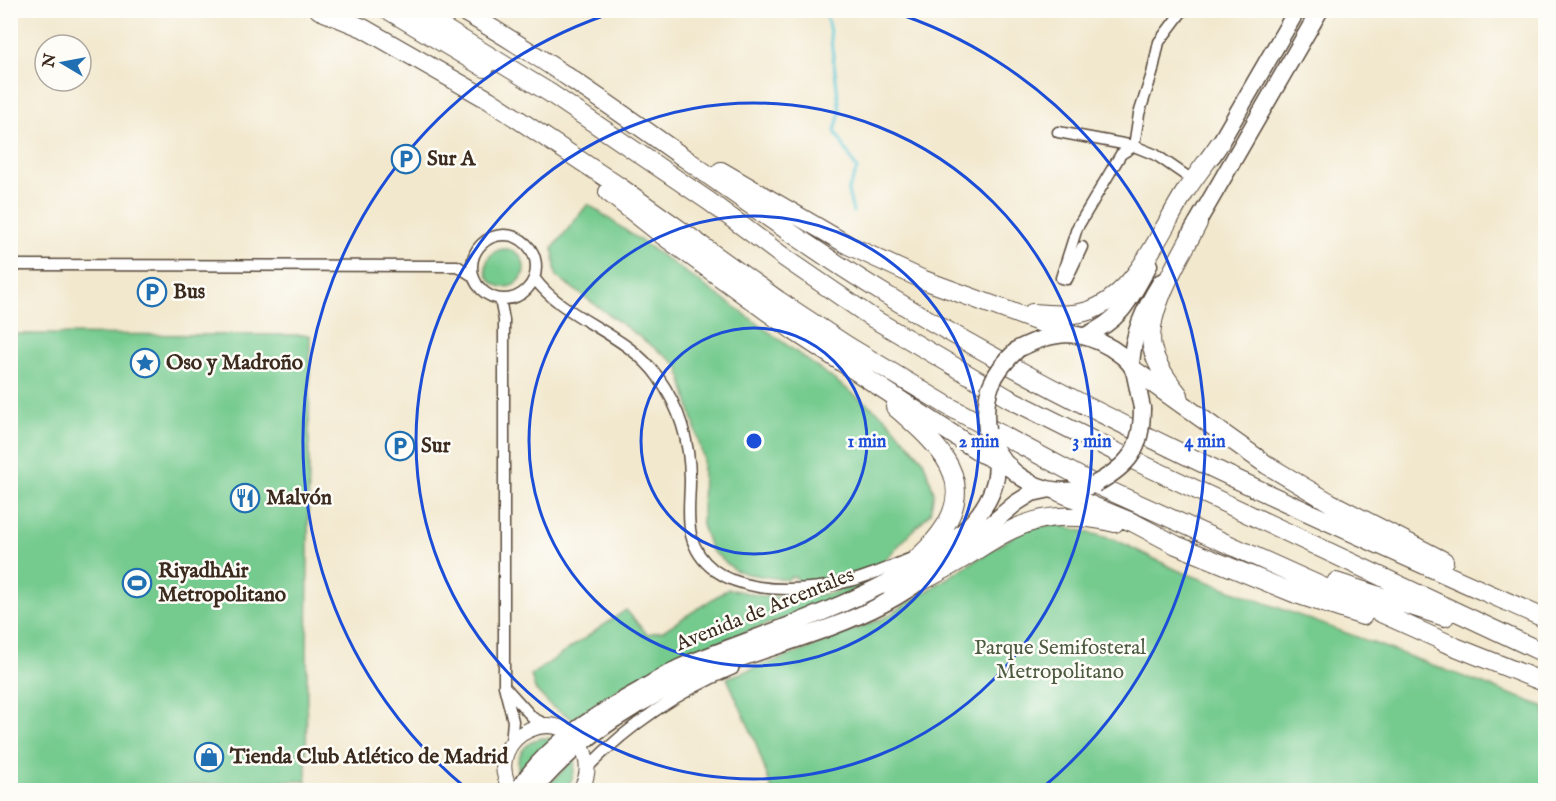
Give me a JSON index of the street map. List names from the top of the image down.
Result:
{
  "streets": {
    "main road": ["Avenida de Arcentales"]
  },
  "parks": ["Parque Semifosteral Metropolitano"],
  "places": {
    "parking": ["Sur A", "Bus", "Sur"],
    "place": ["Oso y Madroño"],
    "restaurant": ["Malvón"],
    "sports": ["RiyadhAir Metropolitano"],
    "shop": ["Tienda Club Atlético de Madrid"]
  },
  "north": "left",
  "rings": [
    "1 min",
    "2 min",
    "3 min",
    "4 min"
  ]
}
